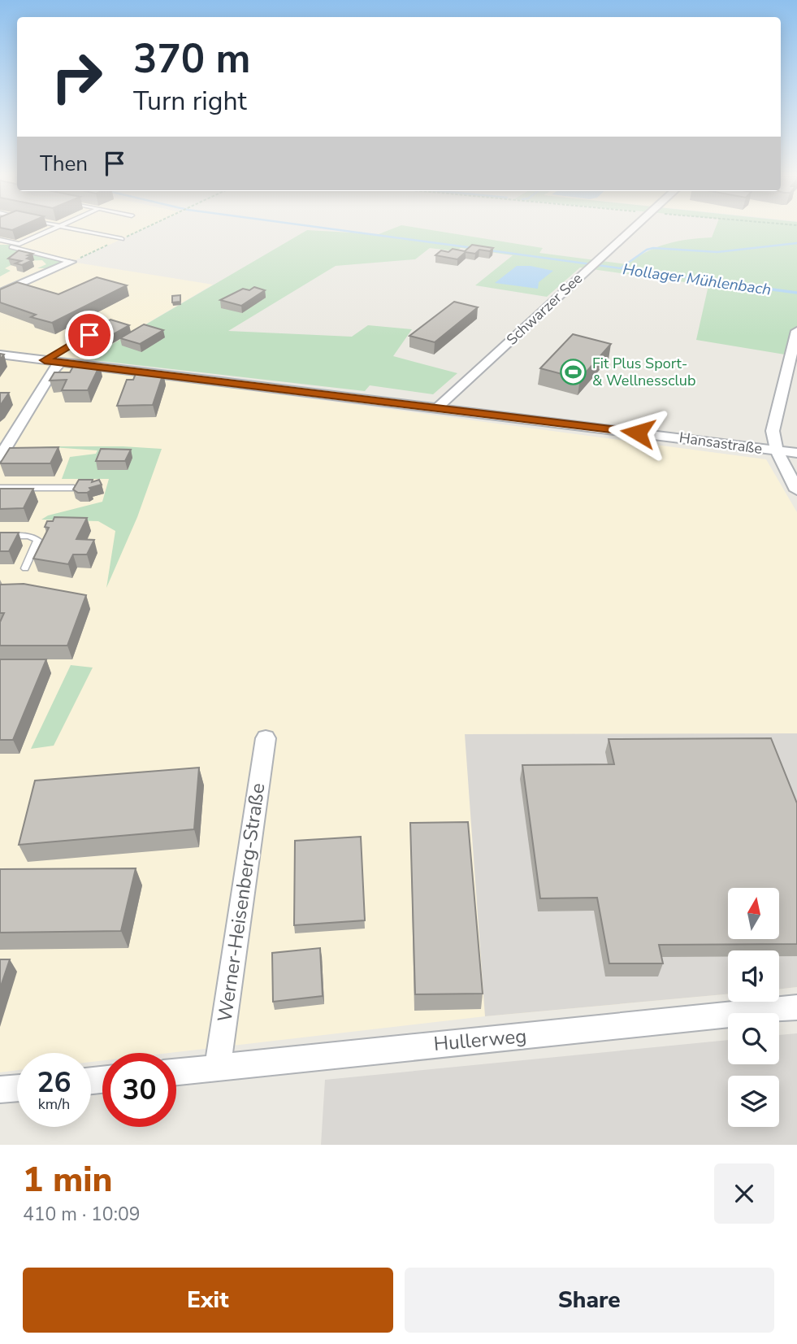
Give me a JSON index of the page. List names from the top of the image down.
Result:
{
  "streets": {
    "street": [
      "Schwarzer See",
      "Hansastraße",
      "Werner-Heisenberg-Straße",
      "Hullerweg"
    ]
  },
  "crossings": [
    ["Schwarzer See", "Hansastraße"],
    ["Werner-Heisenberg-Straße", "Hullerweg"]
  ],
  "water": ["Hollager Mühlenbach"],
  "places": {
    "sports": ["Fit Plus Sport- & Wellnessclub"]
  },
  "north": "top",
  "page": {
    "turn": ["370 m", "Turn right"],
    "then": "Then",
    "speed": "26 km/h",
    "limit": "30",
    "heading": ["1 min", "410 m · 10:09"],
    "buttons": ["Exit", "Share"]
  }
}
